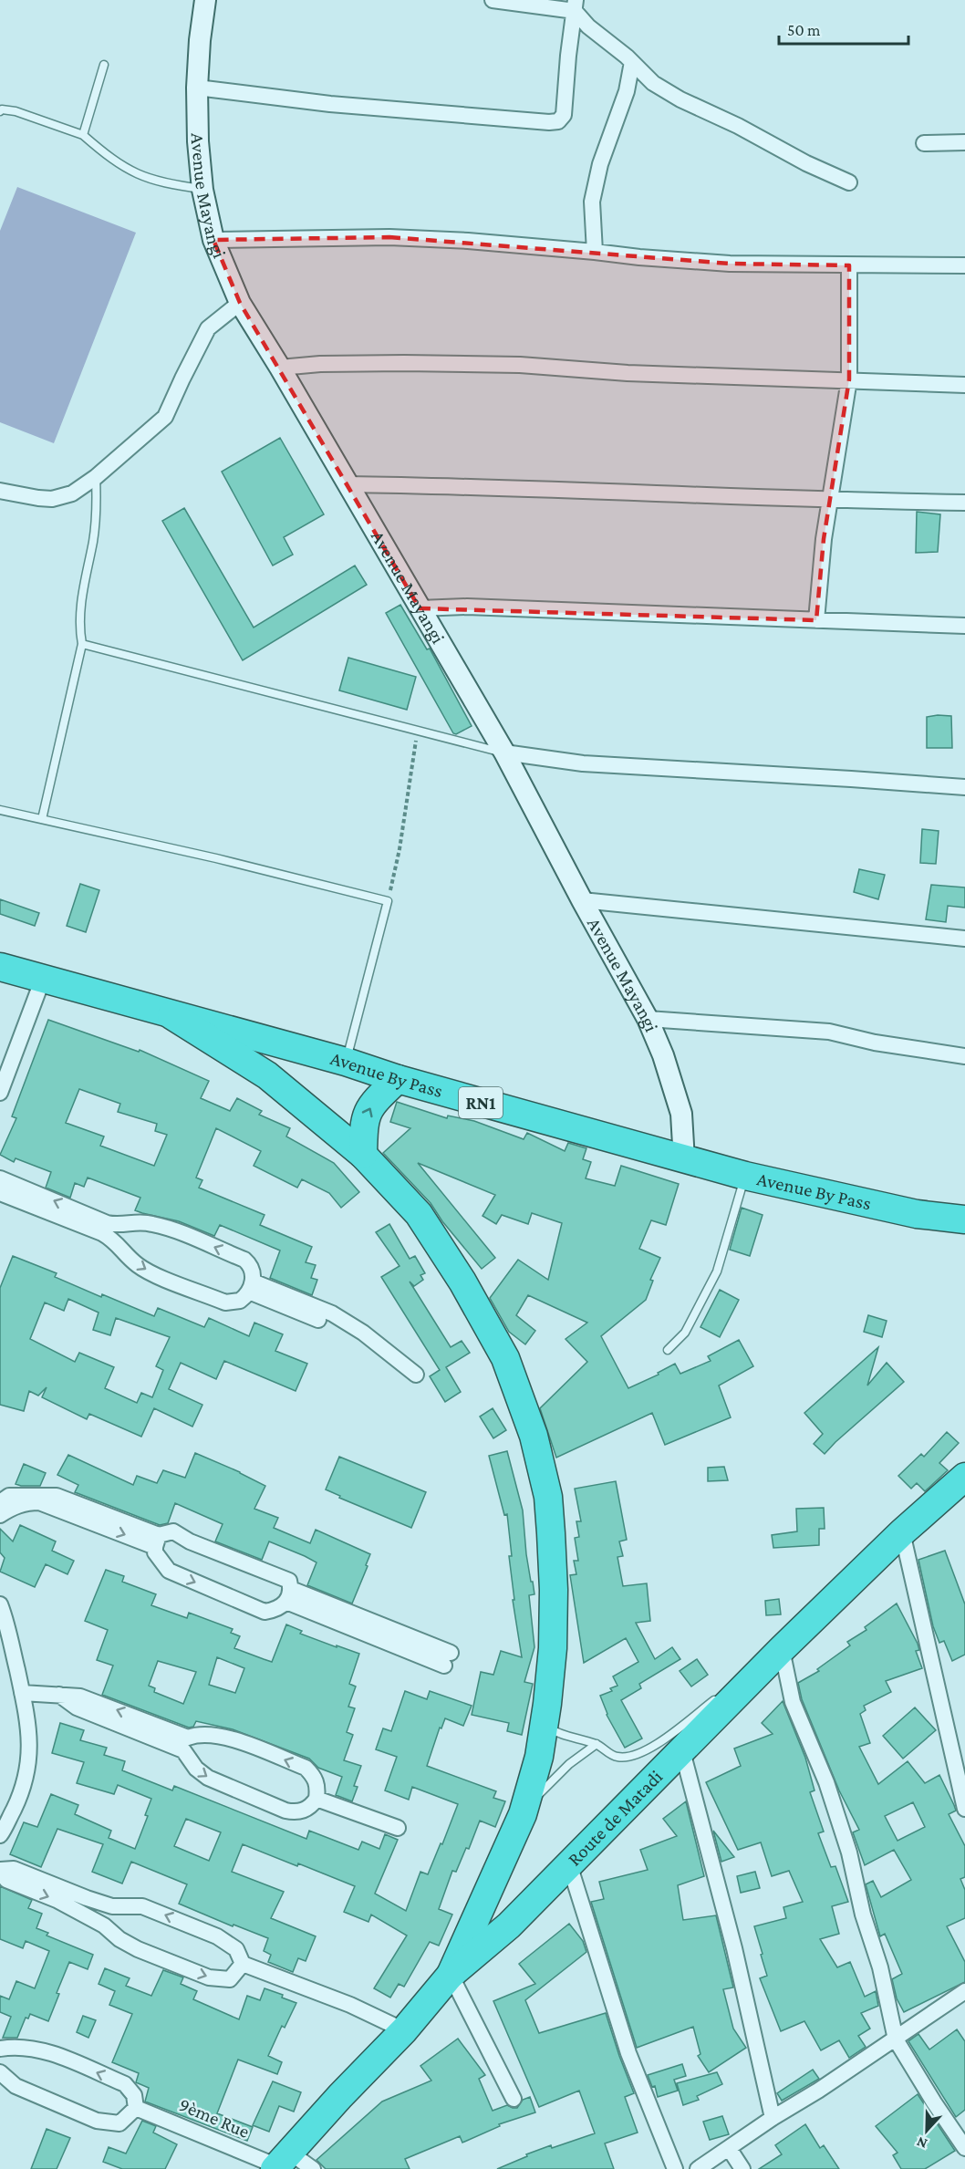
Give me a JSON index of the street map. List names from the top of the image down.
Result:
{
  "streets": {
    "highway": ["Avenue By Pass", "RN1", "Route de Matadi"],
    "street": ["Avenue Mayangi", "9ème Rue"]
  },
  "crossings": [
    ["Avenue Mayangi", "Avenue By Pass"],
    ["Route de Matadi", "9ème Rue"]
  ],
  "scale_bar": "50 m",
  "north": "bottom"
}
